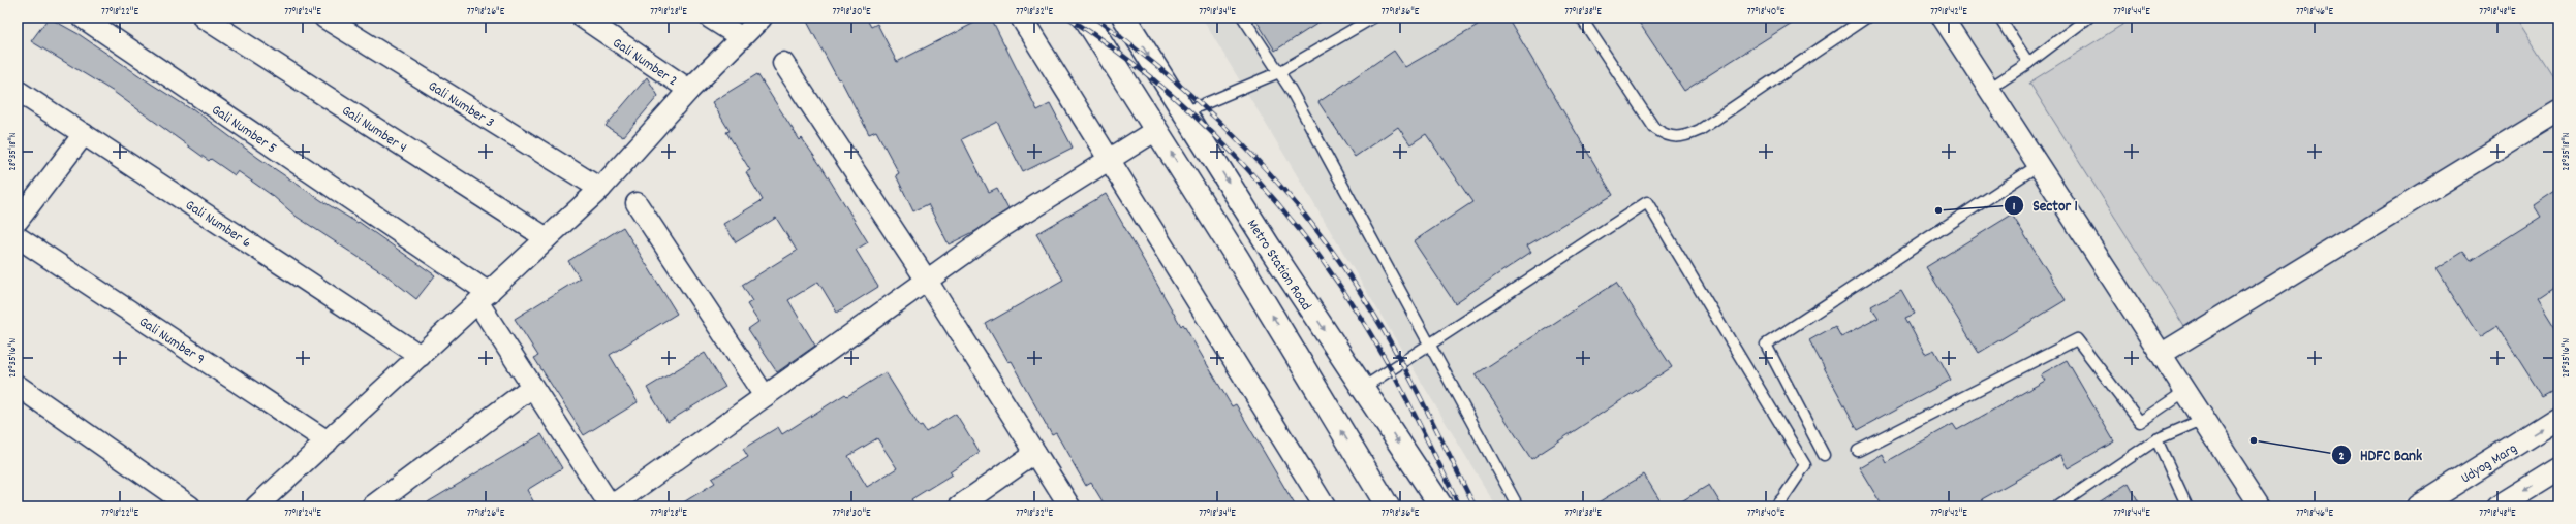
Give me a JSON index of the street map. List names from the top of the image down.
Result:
{
  "streets": {
    "street": [
      "Gali Number 2",
      "Gali Number 3",
      "Gali Number 5",
      "Gali Number 4",
      "Gali Number 6",
      "Metro Station Road",
      "Gali Number 9",
      "Udyog Marg"
    ]
  },
  "places": ["Sector 1", "HDFC Bank"],
  "coordinates": [
    "77°18'22\"E",
    "77°18'24\"E",
    "77°18'26\"E",
    "77°18'28\"E",
    "77°18'30\"E",
    "77°18'32\"E",
    "77°18'34\"E",
    "77°18'36\"E",
    "77°18'38\"E",
    "77°18'40\"E",
    "77°18'42\"E",
    "77°18'44\"E",
    "77°18'46\"E",
    "77°18'48\"E",
    "28°35'18\"N",
    "28°35'16\"N"
  ]
}
